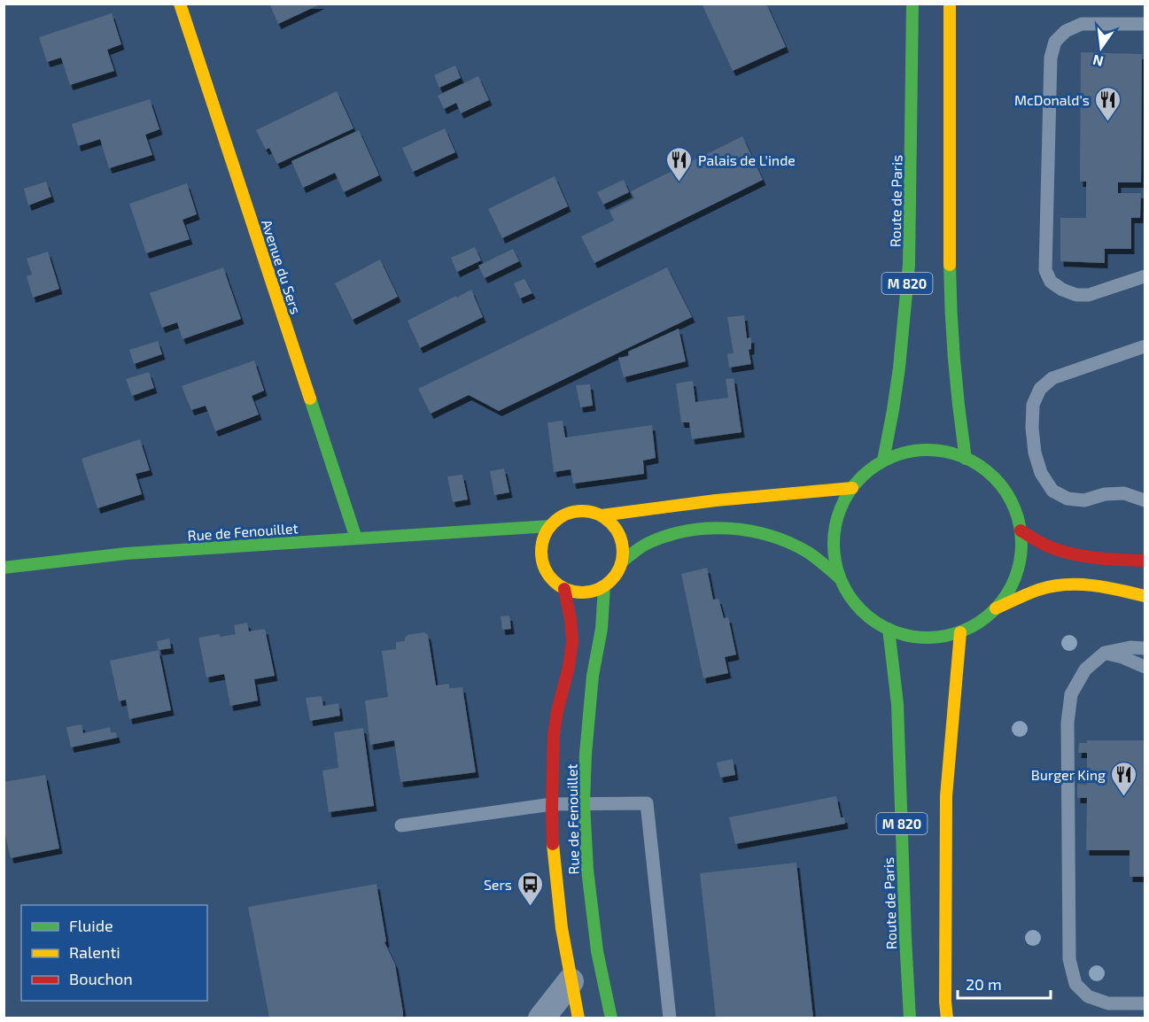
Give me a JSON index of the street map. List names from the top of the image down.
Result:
{
  "streets": {
    "main road": [
      "Route de Paris",
      "Avenue du Sers",
      "M 820",
      "Rue de Fenouillet"
    ]
  },
  "crossings": [
    ["Route de Paris", "M 820"],
    ["Avenue du Sers", "Rue de Fenouillet"]
  ],
  "places": {
    "restaurant": ["McDonald's", "Palais de L'inde", "Burger King"],
    "bus stop": ["Sers"]
  },
  "legend": ["Fluide", "Ralenti", "Bouchon"],
  "scale_bar": "20 m",
  "north": "bottom"
}
